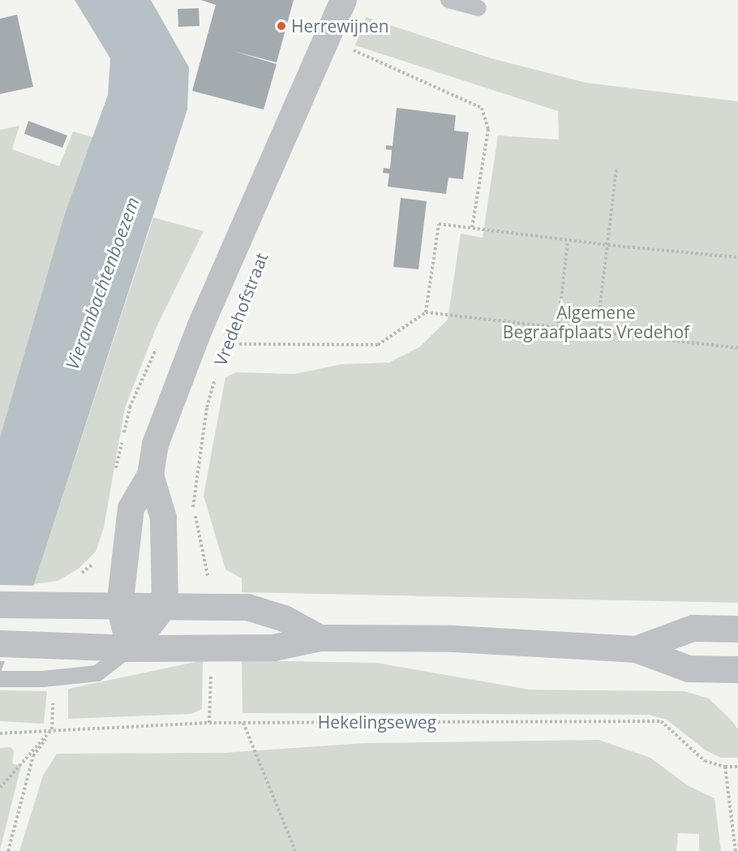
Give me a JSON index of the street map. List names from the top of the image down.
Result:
{
  "streets": {
    "street": ["Vredehofstraat"],
    "path": ["Hekelingseweg"]
  },
  "water": ["Vierambachtenboezem"],
  "parks": ["Algemene Begraafplaats Vredehof"],
  "places": ["Herrewijnen"]
}
